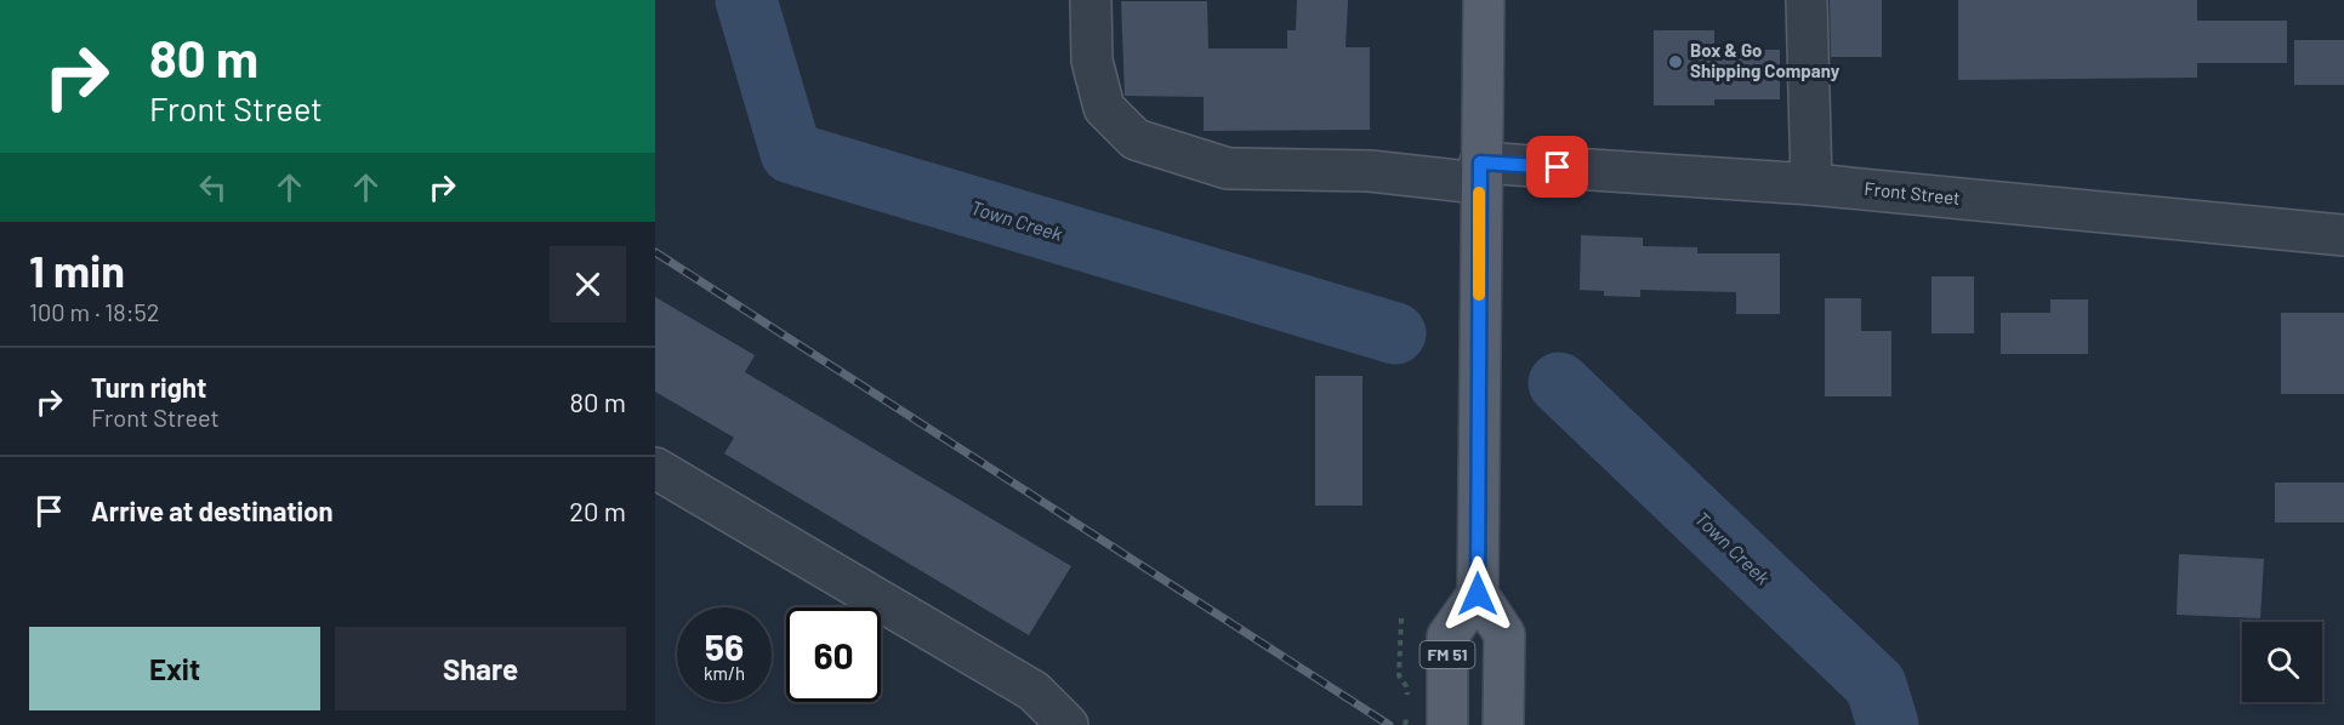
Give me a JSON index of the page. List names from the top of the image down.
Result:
{
  "streets": {
    "main road": ["FM 51"],
    "street": ["Front Street"]
  },
  "water": ["Town Creek"],
  "places": ["Box & Go Shipping Company"],
  "page": {
    "turn": ["80 m", "Front Street"],
    "heading": ["1 min", "100 m · 18:52"],
    "list": [
      {
        "name": "Turn right",
        "note": "Front Street",
        "value": "80 m"
      },
      {
        "name": "Arrive at destination",
        "value": "20 m"
      }
    ],
    "speed": "56 km/h",
    "limit": "60",
    "buttons": ["Exit", "Share"]
  }
}
